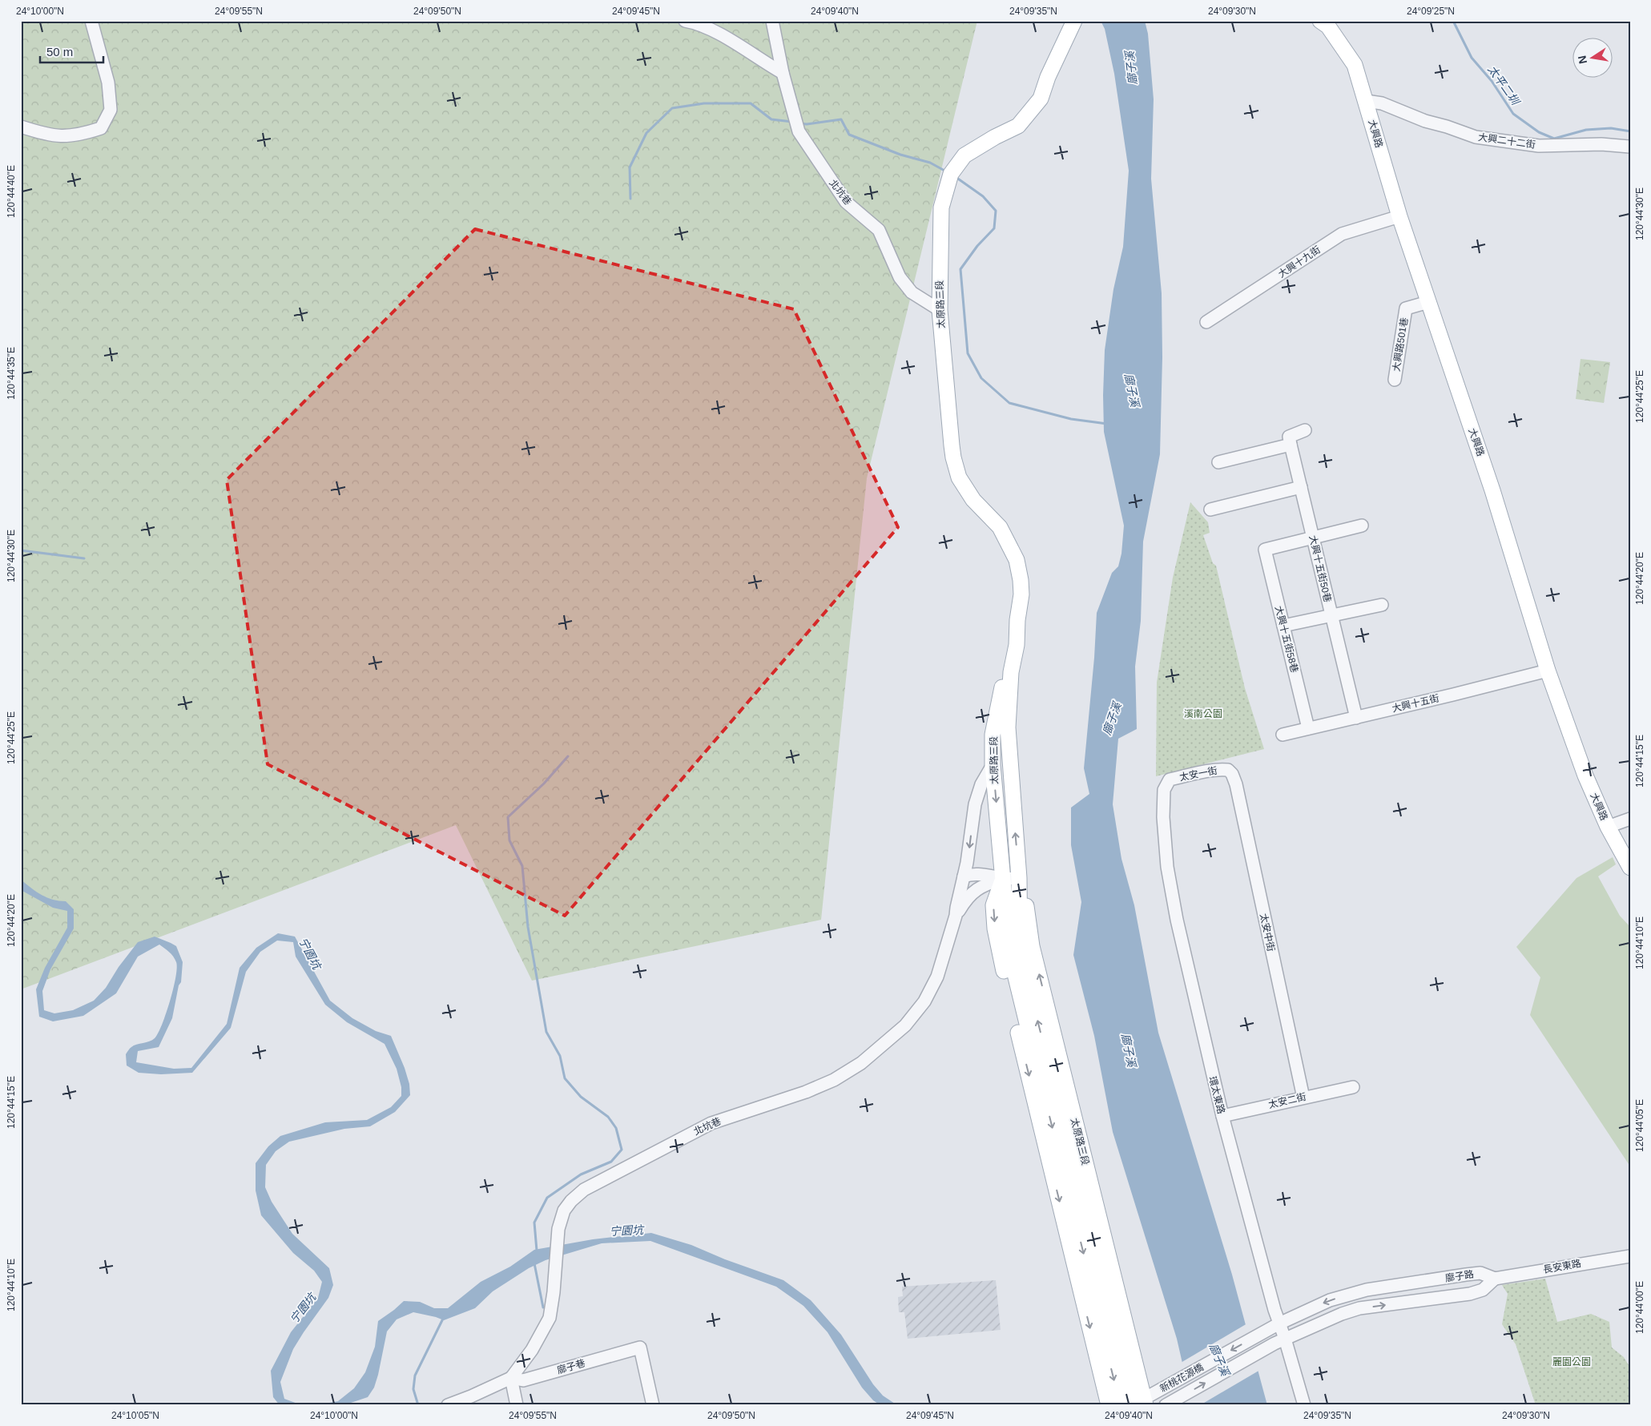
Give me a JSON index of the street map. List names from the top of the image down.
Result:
{
  "streets": {
    "main road": ["大興路", "太原路三段"],
    "street": [
      "大興二十二街",
      "北坑巷",
      "大興十九街",
      "大興路501巷",
      "大興十五街50巷",
      "大興十五街58巷",
      "大興十五街",
      "太安一街",
      "太安中街",
      "環太東路",
      "太安二街",
      "長安東路",
      "廍子路",
      "廍子巷",
      "新桃花源橋"
    ]
  },
  "crossings": [
    ["大興路", "大興二十二街"],
    ["大興路", "大興十九街"],
    ["大興路", "大興路501巷"],
    ["大興路", "大興十五街"],
    ["北坑巷", "太原路三段"],
    ["北坑巷", "廍子巷"],
    ["太原路三段", "新桃花源橋"],
    ["大興十五街50巷", "大興十五街58巷"],
    ["大興十五街50巷", "大興十五街"],
    ["大興十五街58巷", "大興十五街"],
    ["太安一街", "太安中街"],
    ["太安一街", "環太東路"],
    ["太安中街", "太安二街"],
    ["環太東路", "太安二街"],
    ["環太東路", "廍子路"],
    ["環太東路", "新桃花源橋"],
    ["長安東路", "廍子路"],
    ["廍子路", "新桃花源橋"]
  ],
  "water": ["廍子溪", "太平二圳", "宁園坑"],
  "parks": ["溪南公園", "麗園公園"],
  "scale_bar": "50 m",
  "north": "left",
  "coordinates": [
    "24°10'00\"N",
    "24°09'55\"N",
    "24°09'50\"N",
    "24°09'45\"N",
    "24°09'40\"N",
    "24°09'35\"N",
    "24°09'30\"N",
    "24°09'25\"N",
    "120°44'40\"E",
    "120°44'30\"E",
    "120°44'35\"E",
    "120°44'25\"E",
    "120°44'20\"E",
    "120°44'15\"E",
    "120°44'10\"E",
    "120°44'05\"E",
    "120°44'00\"E",
    "24°10'05\"N"
  ]
}
